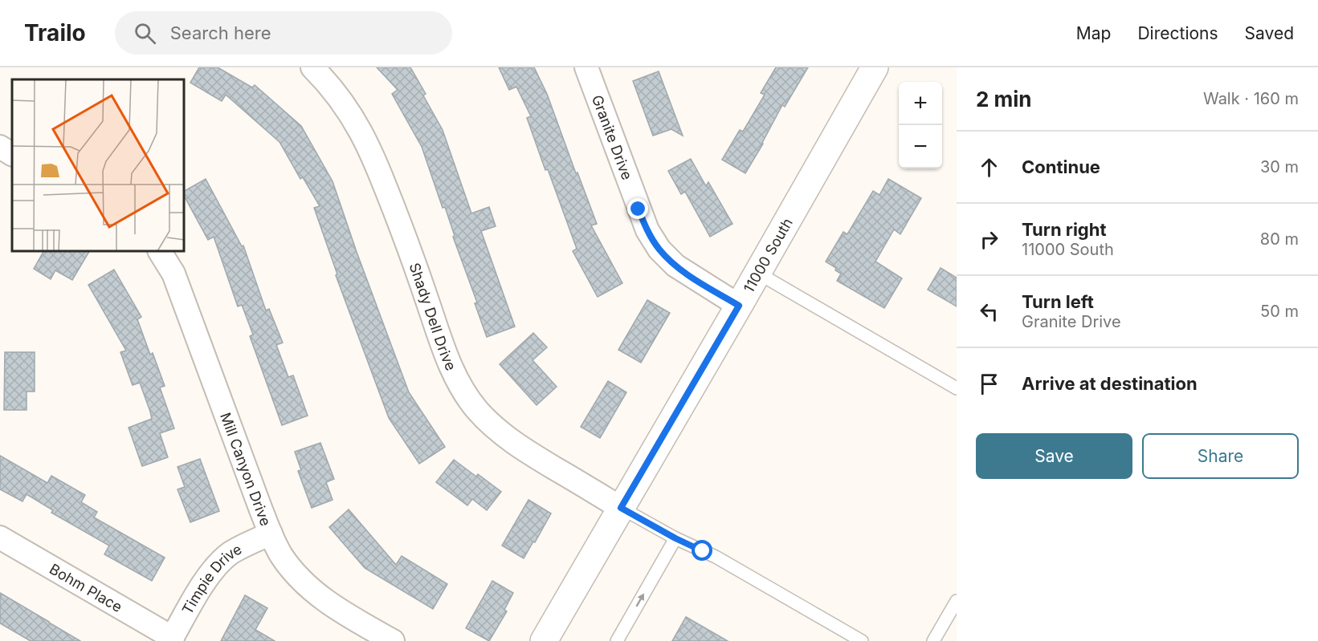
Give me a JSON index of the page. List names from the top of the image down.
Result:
{
  "streets": {
    "street": [
      "Granite Drive",
      "11000 South",
      "Shady Dell Drive",
      "Mill Canyon Drive",
      "Timpie Drive",
      "Bohm Place"
    ]
  },
  "crossings": [
    ["Granite Drive", "11000 South"],
    ["11000 South", "Shady Dell Drive"],
    ["Mill Canyon Drive", "Timpie Drive"],
    ["Timpie Drive", "Bohm Place"]
  ],
  "page": {
    "header": "Trailo",
    "search": "Search here",
    "nav": ["Map", "Directions", "Saved"],
    "heading": ["2 min", "Walk · 160 m"],
    "map_buttons": ["+", "−"],
    "list": [
      ["Continue", "30 m"],
      ["Turn right", "11000 South", "80 m"],
      ["Turn left", "Granite Drive", "50 m"],
      "Arrive at destination"
    ],
    "buttons": ["Save", "Share"]
  }
}
